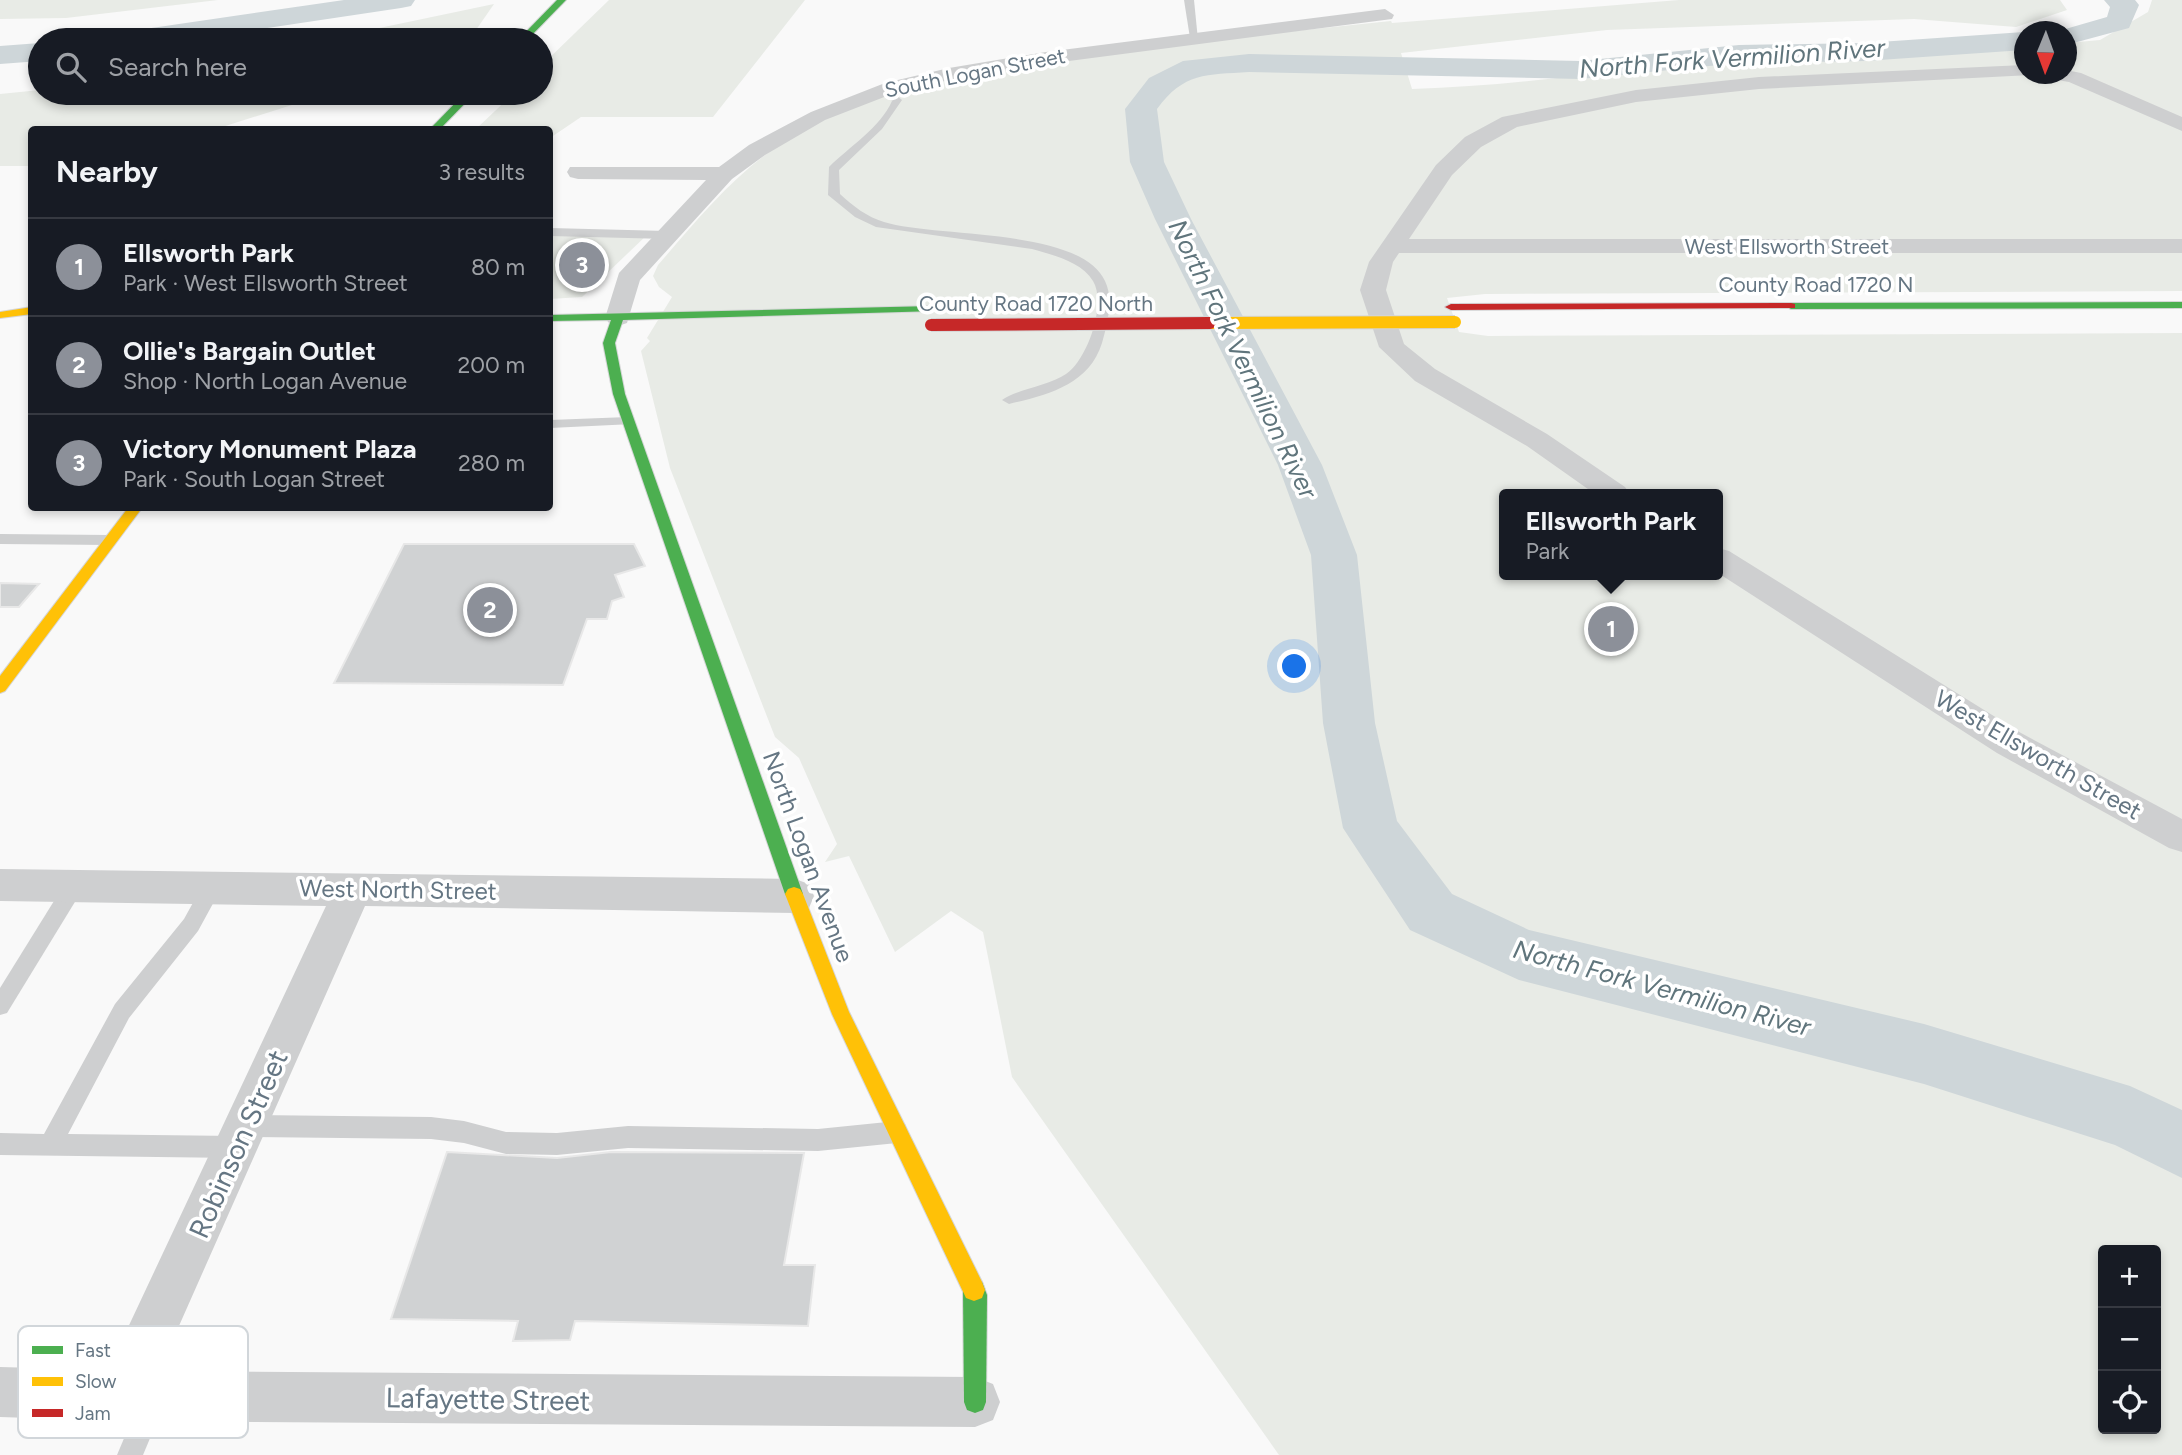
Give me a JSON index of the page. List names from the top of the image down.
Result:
{
  "streets": {
    "main road": ["County Road 1720 N", "County Road 1720 North", "North Logan Avenue"],
    "street": [
      "South Logan Street",
      "West Ellsworth Street",
      "West North Street",
      "Robinson Street",
      "Lafayette Street"
    ]
  },
  "crossings": [
    ["South Logan Street", "County Road 1720 North"],
    ["South Logan Street", "North Logan Avenue"],
    ["County Road 1720 N", "County Road 1720 North"],
    ["County Road 1720 North", "North Logan Avenue"],
    ["North Logan Avenue", "West North Street"],
    ["North Logan Avenue", "Lafayette Street"],
    ["West North Street", "Robinson Street"]
  ],
  "water": ["North Fork Vermilion River"],
  "legend": ["Fast", "Slow", "Jam"],
  "north": "bottom",
  "page": {
    "search": "Search here",
    "heading": ["Nearby", "3 results"],
    "list": [
      {
        "mark": "1",
        "name": "Ellsworth Park",
        "note": "Park · West Ellsworth Street",
        "value": "80 m"
      },
      {
        "mark": "2",
        "name": "Ollie's Bargain Outlet",
        "note": "Shop · North Logan Avenue",
        "value": "200 m"
      },
      {
        "mark": "3",
        "name": "Victory Monument Plaza",
        "note": "Park · South Logan Street",
        "value": "280 m"
      }
    ],
    "pins": ["3", "2", "1"],
    "popup": ["Ellsworth Park", "Park"],
    "map_buttons": ["+", "−"]
  }
}
